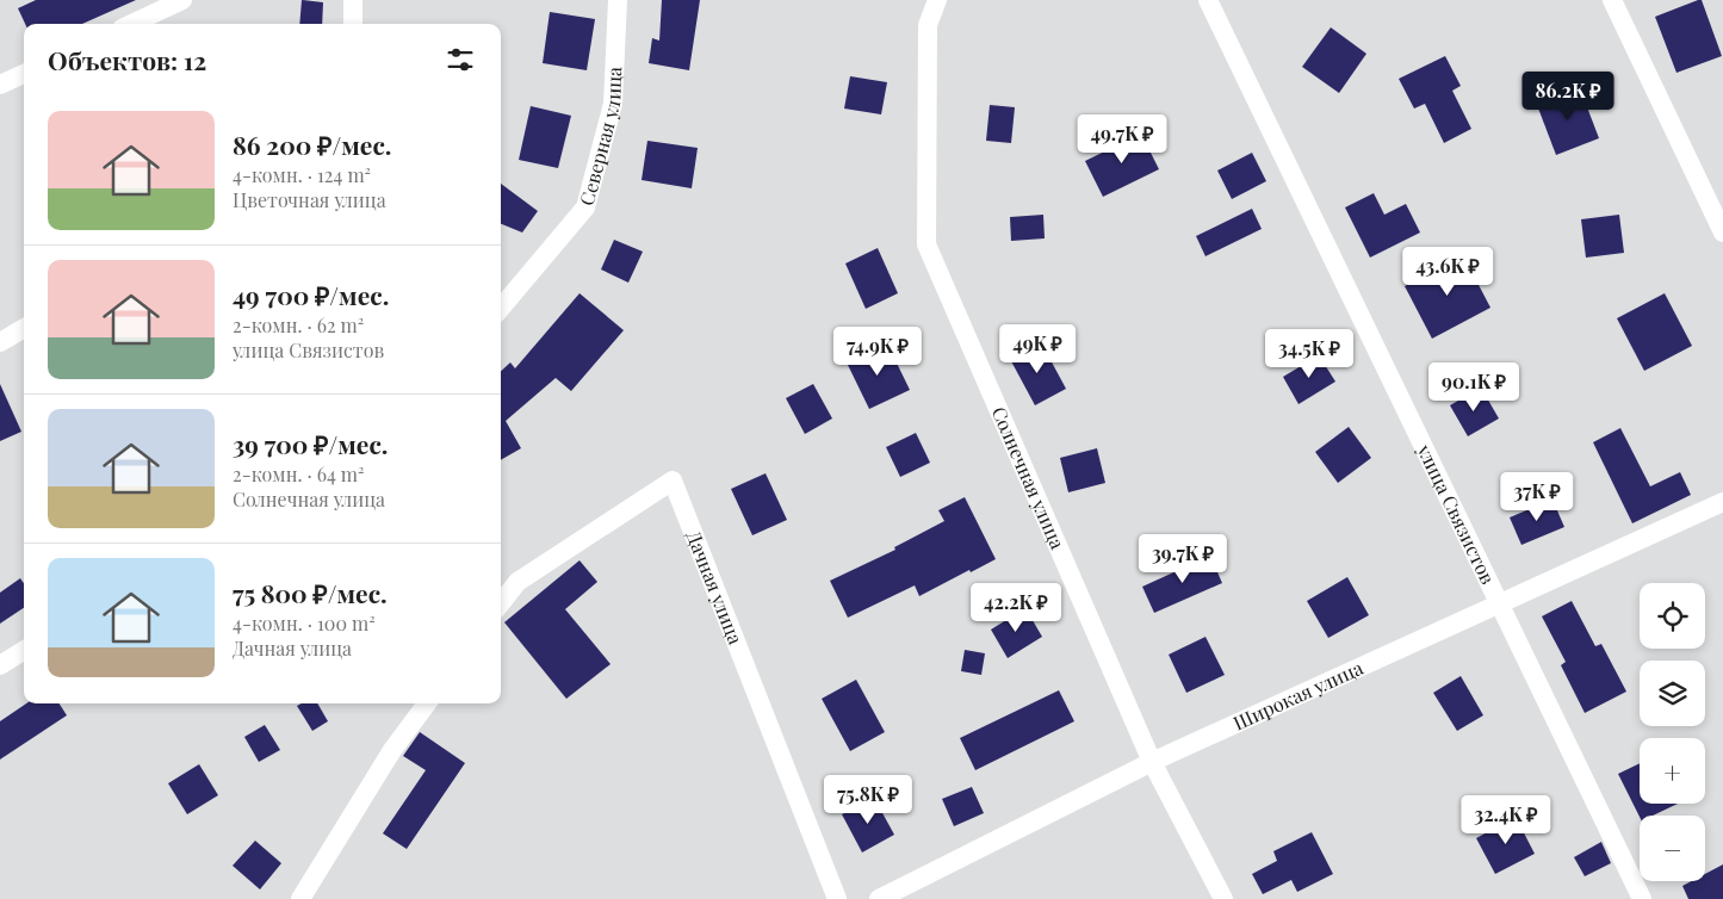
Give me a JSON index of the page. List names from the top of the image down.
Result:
{
  "streets": {
    "street": [
      "Северная улица",
      "Солнечная улица",
      "улица Связистов",
      "Дачная улица",
      "Широкая улица"
    ]
  },
  "crossings": [
    ["Солнечная улица", "Широкая улица"],
    ["улица Связистов", "Широкая улица"]
  ],
  "page": {
    "heading": "Объектов: 12",
    "price": [
      "86.2K ₽",
      "49.7K ₽",
      "43.6K ₽",
      "49K ₽",
      "74.9K ₽",
      "34.5K ₽",
      "90.1K ₽",
      "37K ₽",
      "39.7K ₽",
      "42.2K ₽",
      "75.8K ₽",
      "32.4K ₽"
    ],
    "list": [
      {
        "name": "86 200 ₽/мес.",
        "note": "4-комн. · 124 m² · Цветочная улица"
      },
      {
        "name": "49 700 ₽/мес.",
        "note": "2-комн. · 62 m² · улица Связистов"
      },
      {
        "name": "39 700 ₽/мес.",
        "note": "2-комн. · 64 m² · Солнечная улица"
      },
      {
        "name": "75 800 ₽/мес.",
        "note": "4-комн. · 100 m² · Дачная улица"
      }
    ],
    "map_buttons": ["+", "−"]
  }
}
